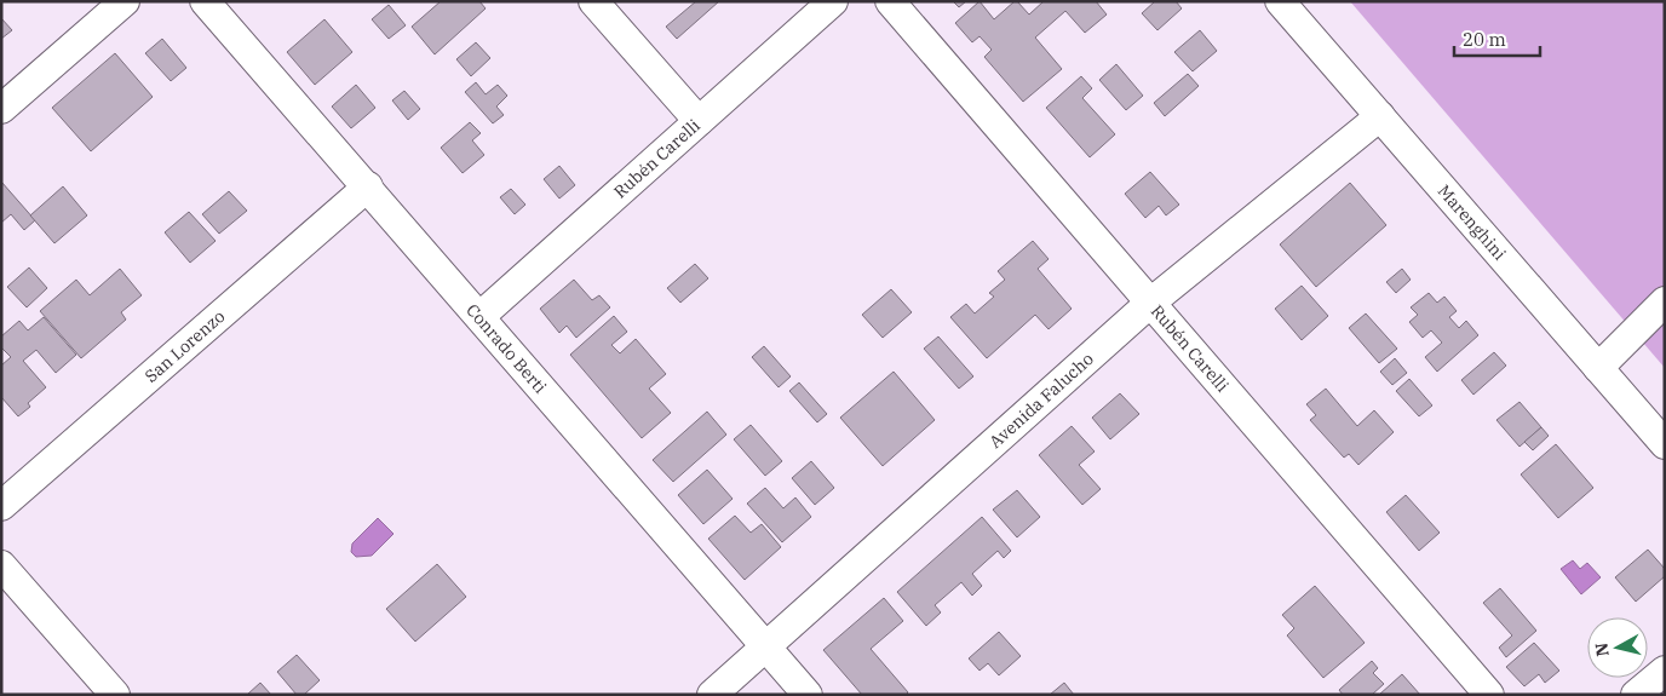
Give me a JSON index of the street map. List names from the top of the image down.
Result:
{
  "streets": {
    "street": [
      "Rubén Carelli",
      "Marenghini",
      "San Lorenzo",
      "Conrado Berti",
      "Avenida Falucho"
    ]
  },
  "crossings": [
    ["Rubén Carelli", "Conrado Berti"],
    ["Rubén Carelli", "Avenida Falucho"],
    ["Marenghini", "Avenida Falucho"],
    ["San Lorenzo", "Conrado Berti"],
    ["Conrado Berti", "Avenida Falucho"]
  ],
  "scale_bar": "20 m",
  "north": "left"
}
